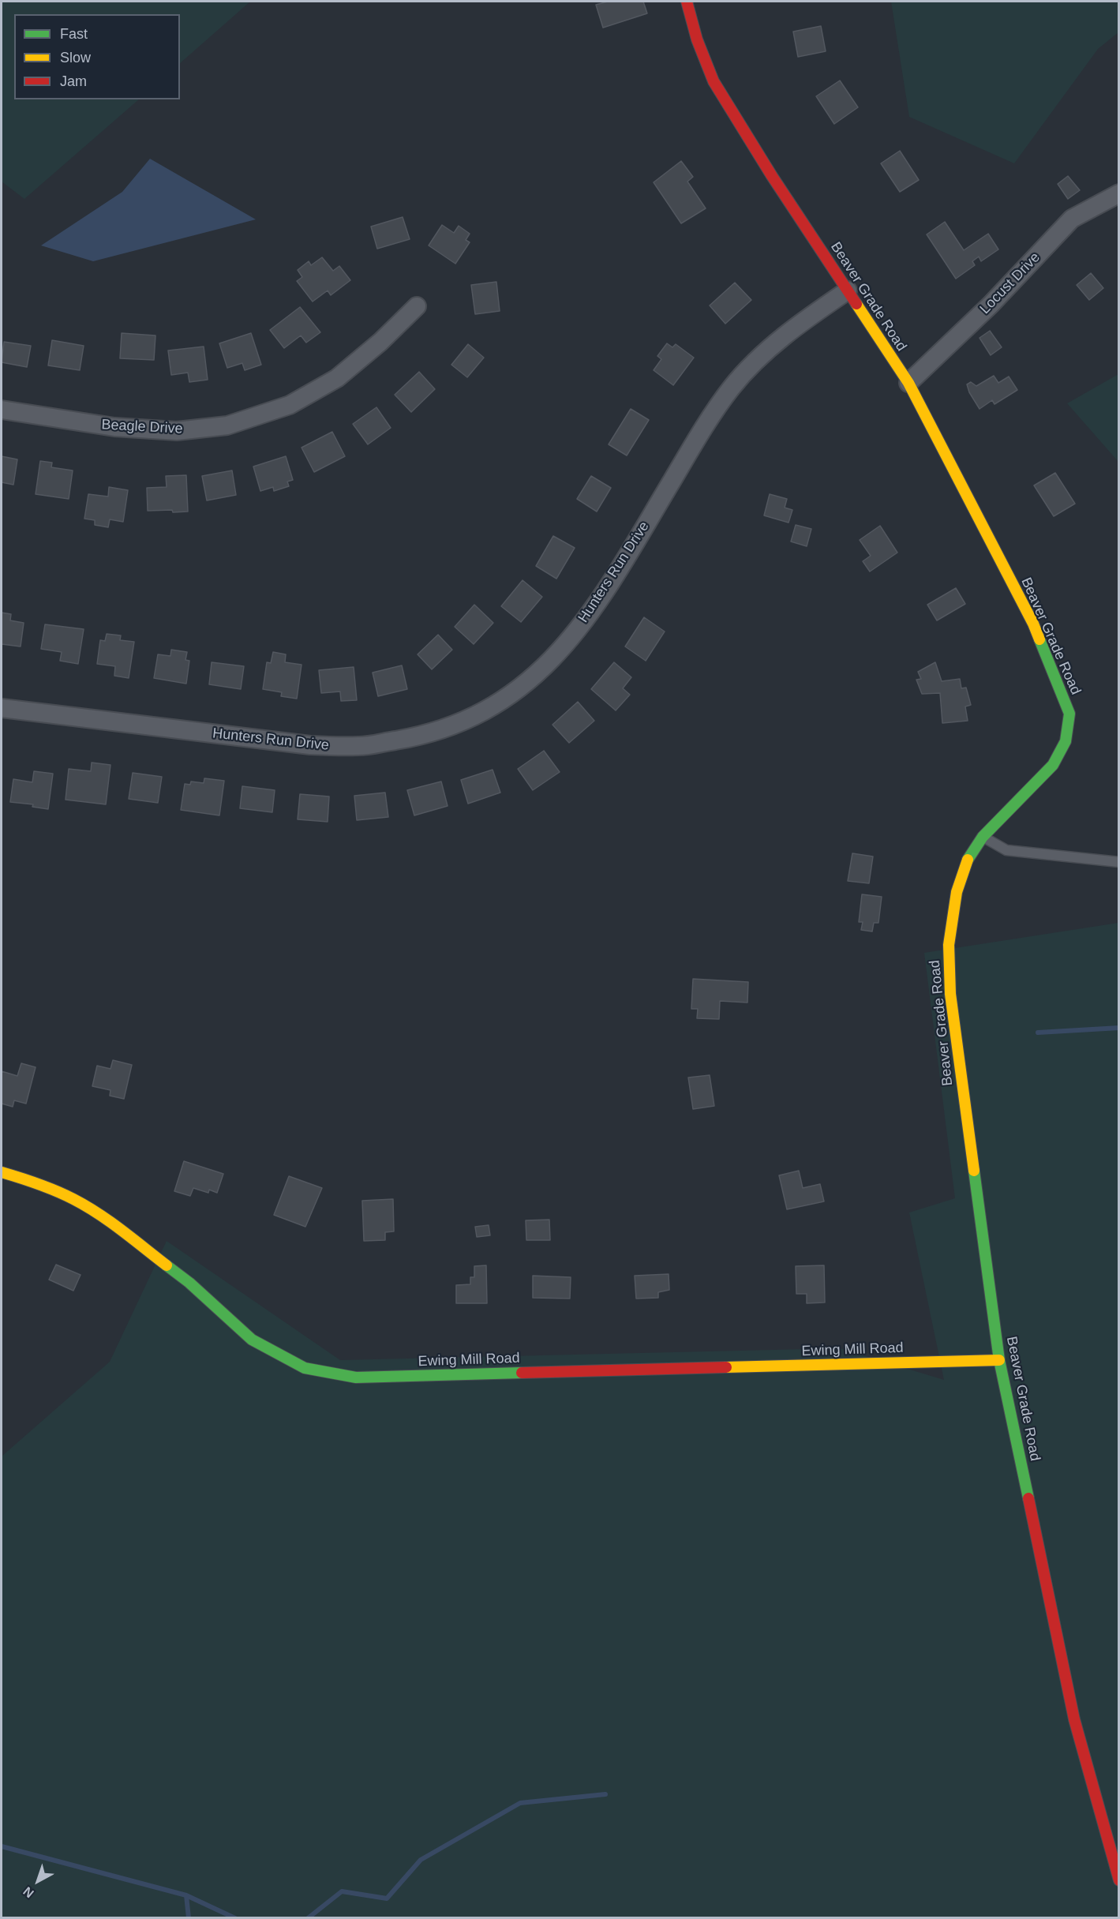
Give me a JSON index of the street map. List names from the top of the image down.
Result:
{
  "streets": {
    "main road": ["Beaver Grade Road", "Ewing Mill Road"],
    "street": ["Locust Drive", "Beagle Drive", "Hunters Run Drive"]
  },
  "crossings": [
    ["Locust Drive", "Beaver Grade Road"],
    ["Beaver Grade Road", "Hunters Run Drive"],
    ["Beaver Grade Road", "Ewing Mill Road"]
  ],
  "legend": ["Fast", "Slow", "Jam"],
  "north": "bottom left"
}
